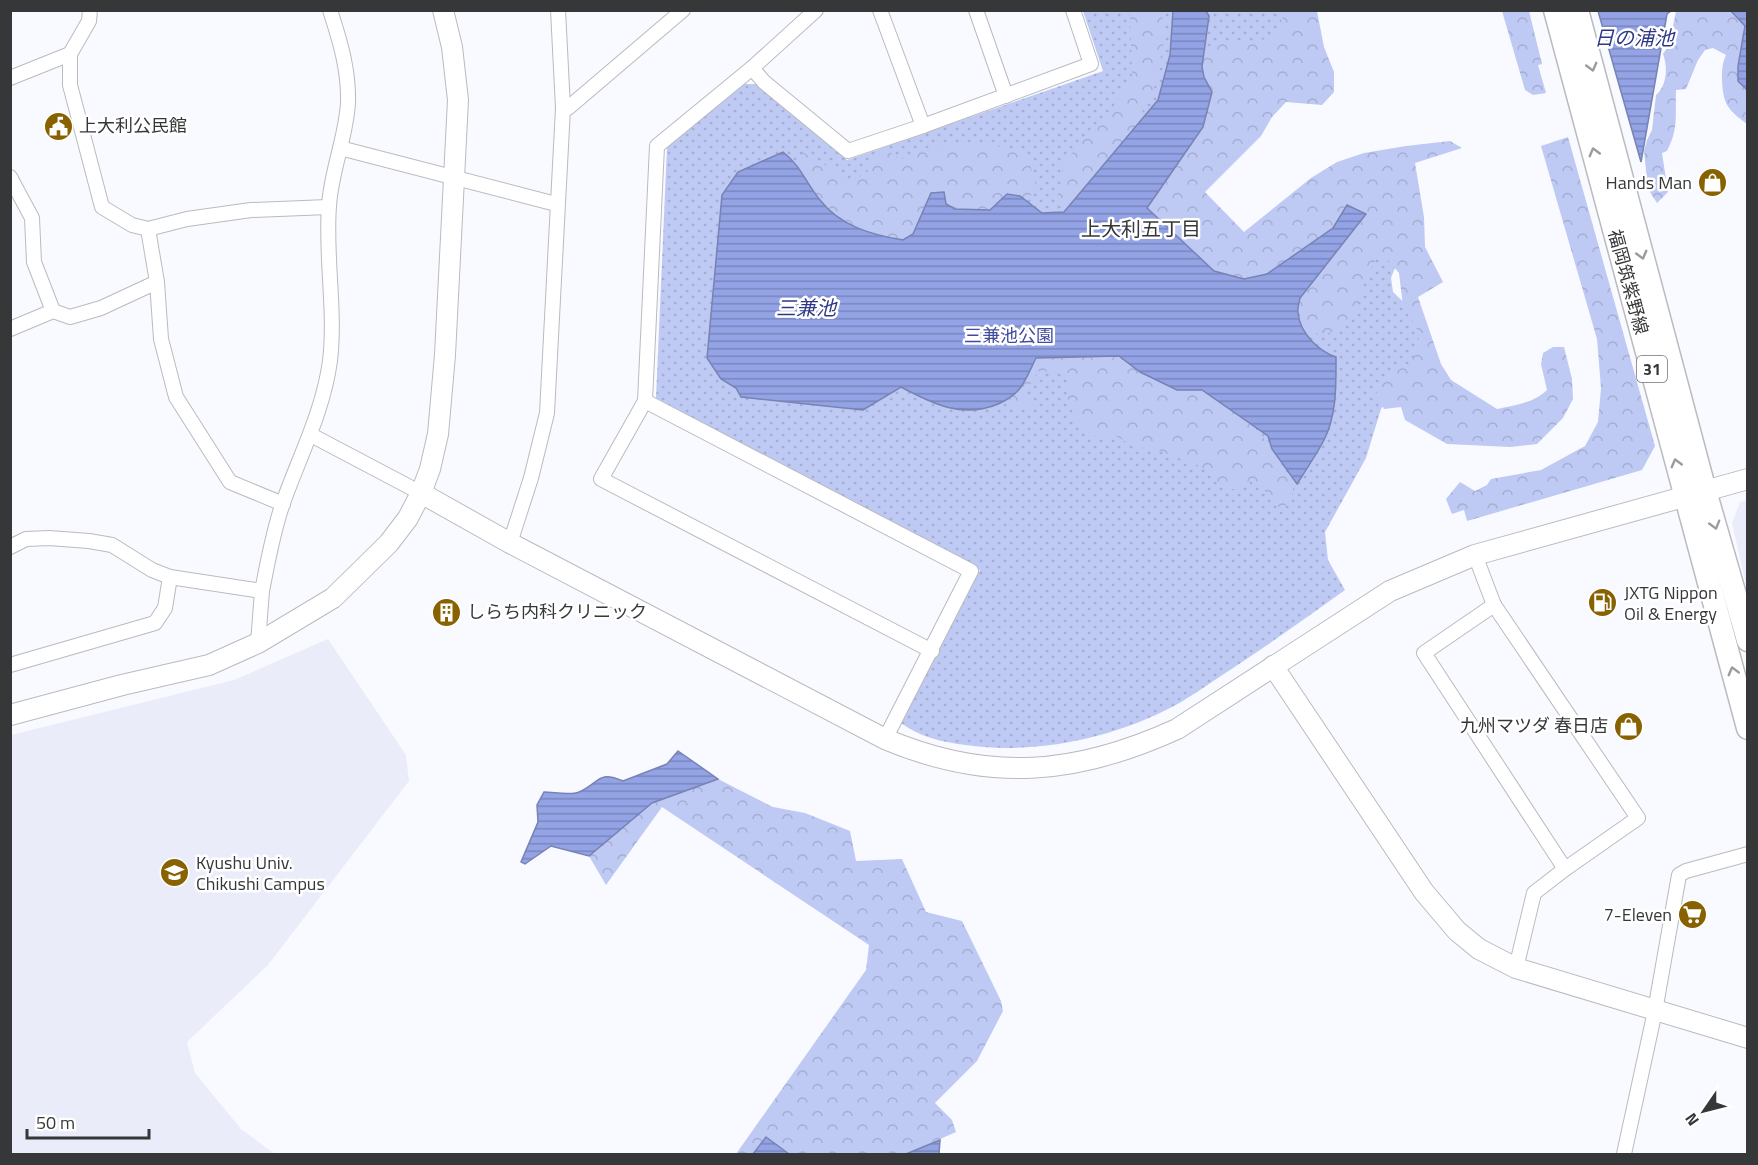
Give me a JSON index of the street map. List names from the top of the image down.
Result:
{
  "streets": {
    "main road": ["福岡筑紫野線", "31"]
  },
  "districts": ["上大利五丁目"],
  "water": ["日の浦池", "三兼池"],
  "parks": ["三兼池公園"],
  "places": {
    "public building": ["上大利公民館"],
    "shop": ["Hands Man", "九州マツダ 春日店"],
    "fuel station": ["JXTG Nippon Oil & Energy"],
    "building": ["しらち内科クリニック"],
    "school or university": ["Kyushu Univ. Chikushi Campus"],
    "supermarket": ["7-Eleven"]
  },
  "scale_bar": "50 m",
  "north": "bottom left"
}
